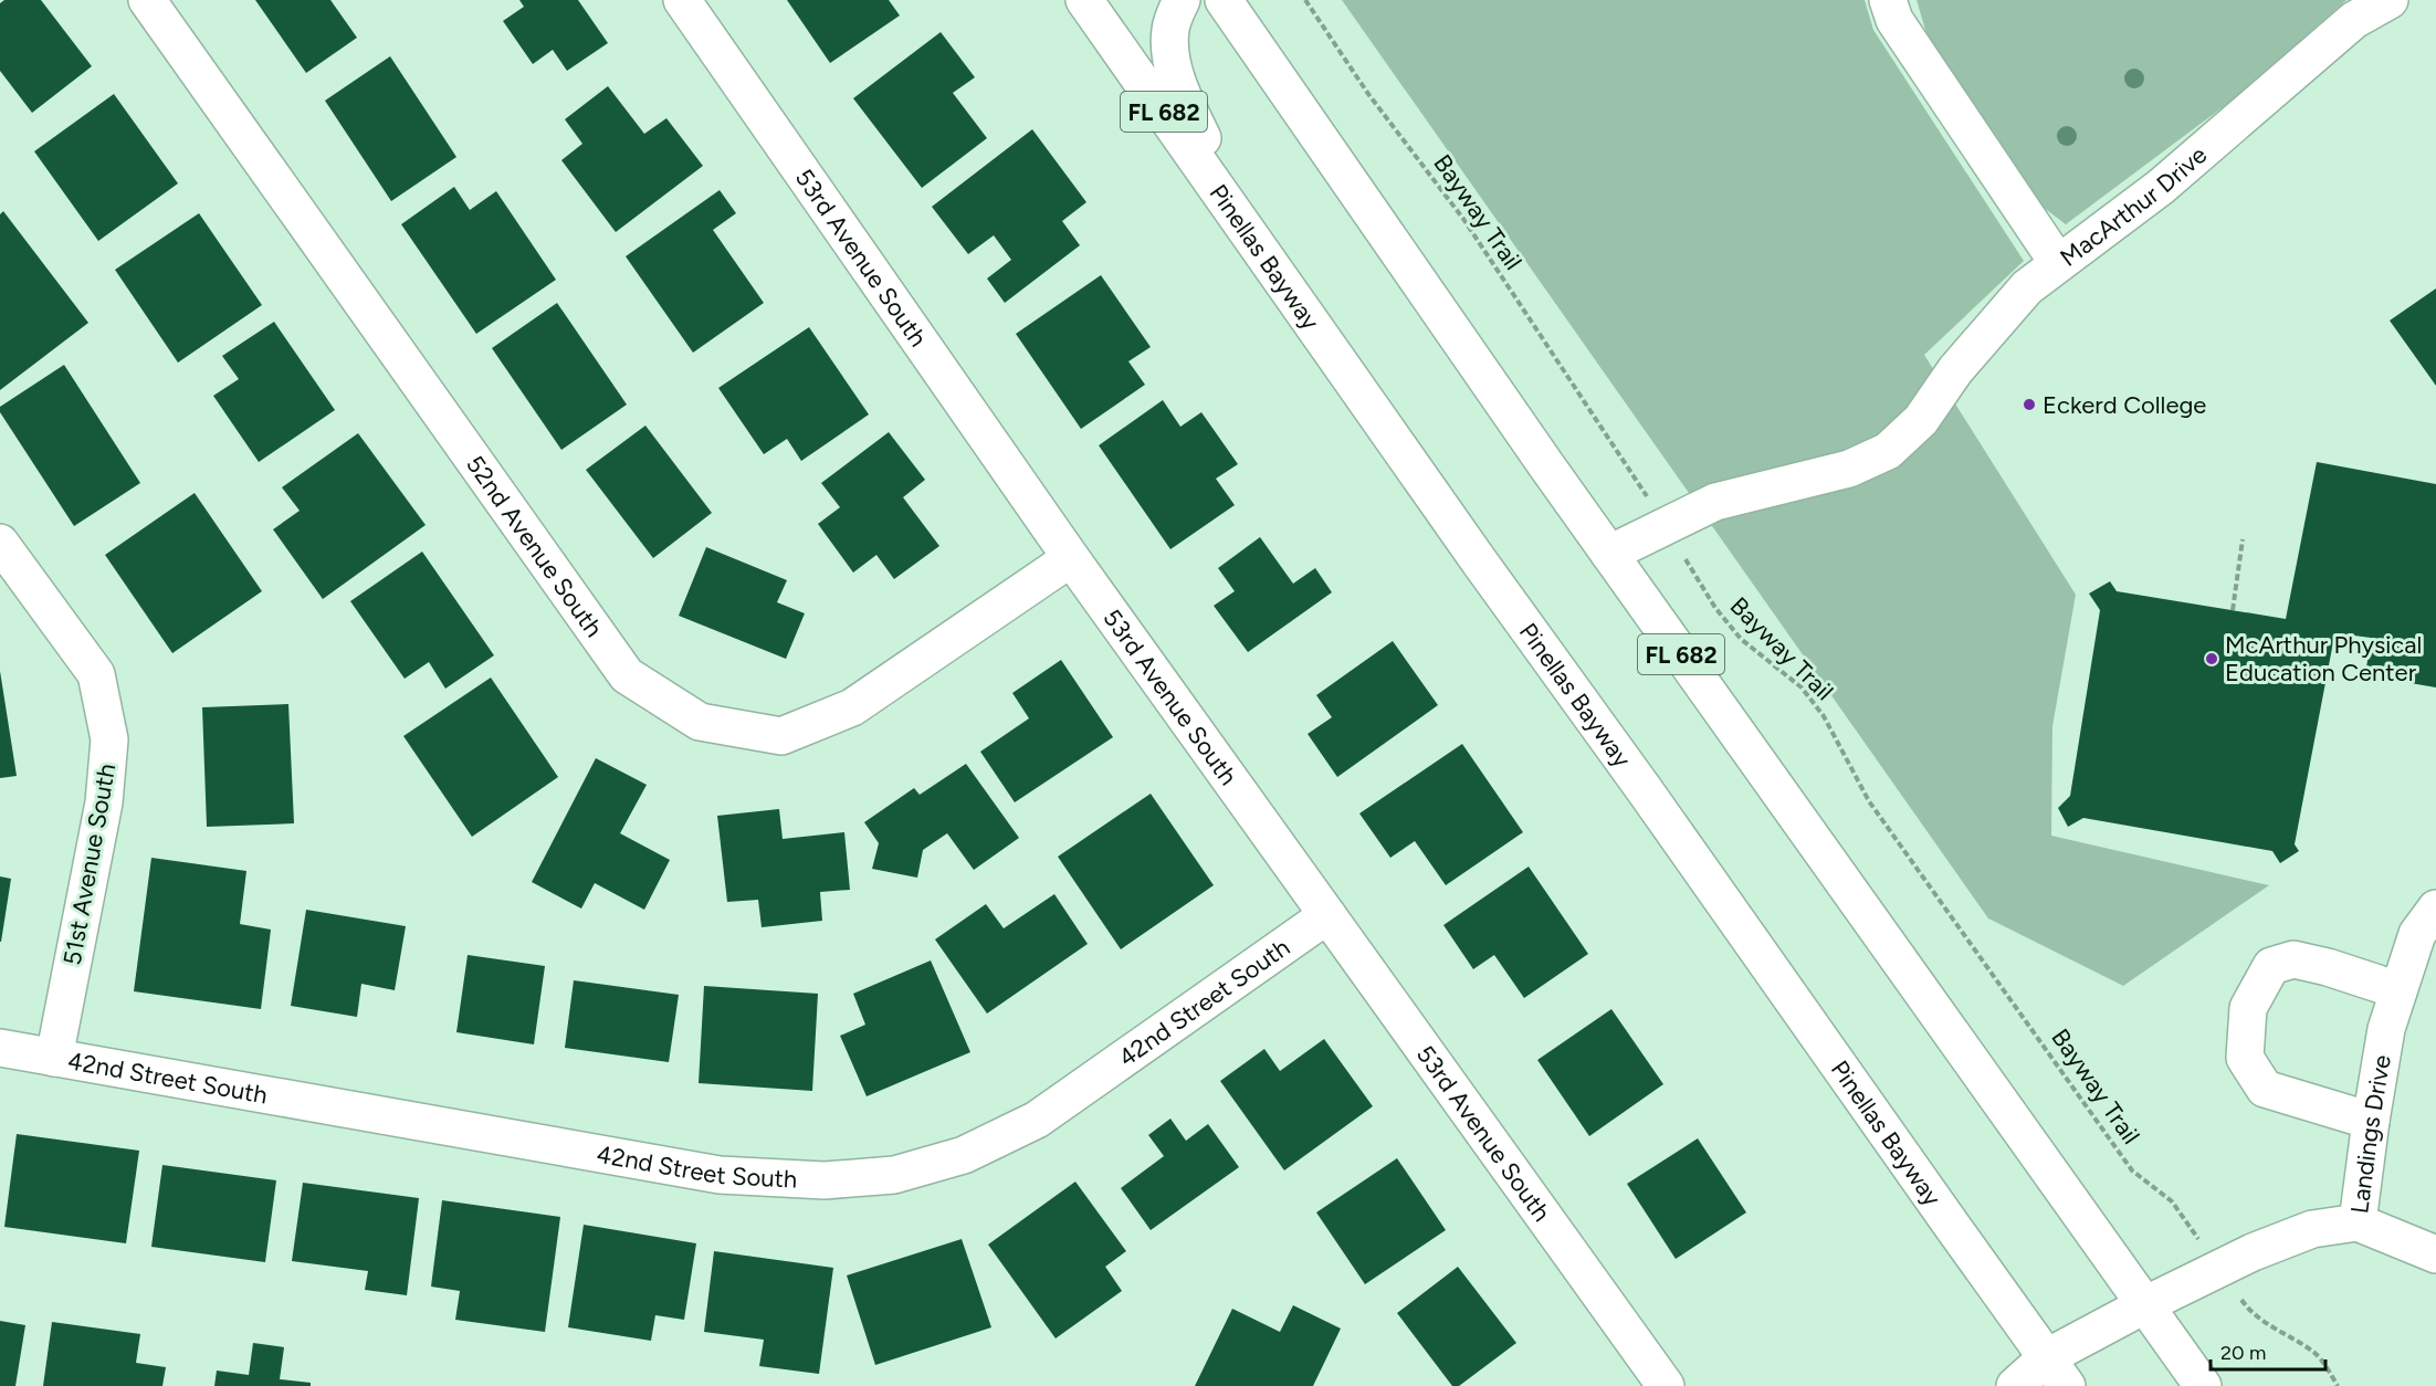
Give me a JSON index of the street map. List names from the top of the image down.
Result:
{
  "streets": {
    "street": [
      "FL 682",
      "MacArthur Drive",
      "Pinellas Bayway",
      "53rd Avenue South",
      "52nd Avenue South",
      "51st Avenue South",
      "42nd Street South",
      "Landings Drive"
    ],
    "path": ["Bayway Trail"]
  },
  "crossings": [
    ["FL 682", "Landings Drive"],
    ["Bayway Trail", "Landings Drive"],
    ["Pinellas Bayway", "Landings Drive"],
    ["53rd Avenue South", "52nd Avenue South"],
    ["53rd Avenue South", "42nd Street South"],
    ["51st Avenue South", "42nd Street South"]
  ],
  "places": ["Eckerd College", "McArthur Physical Education Center"],
  "scale_bar": "20 m"
}
